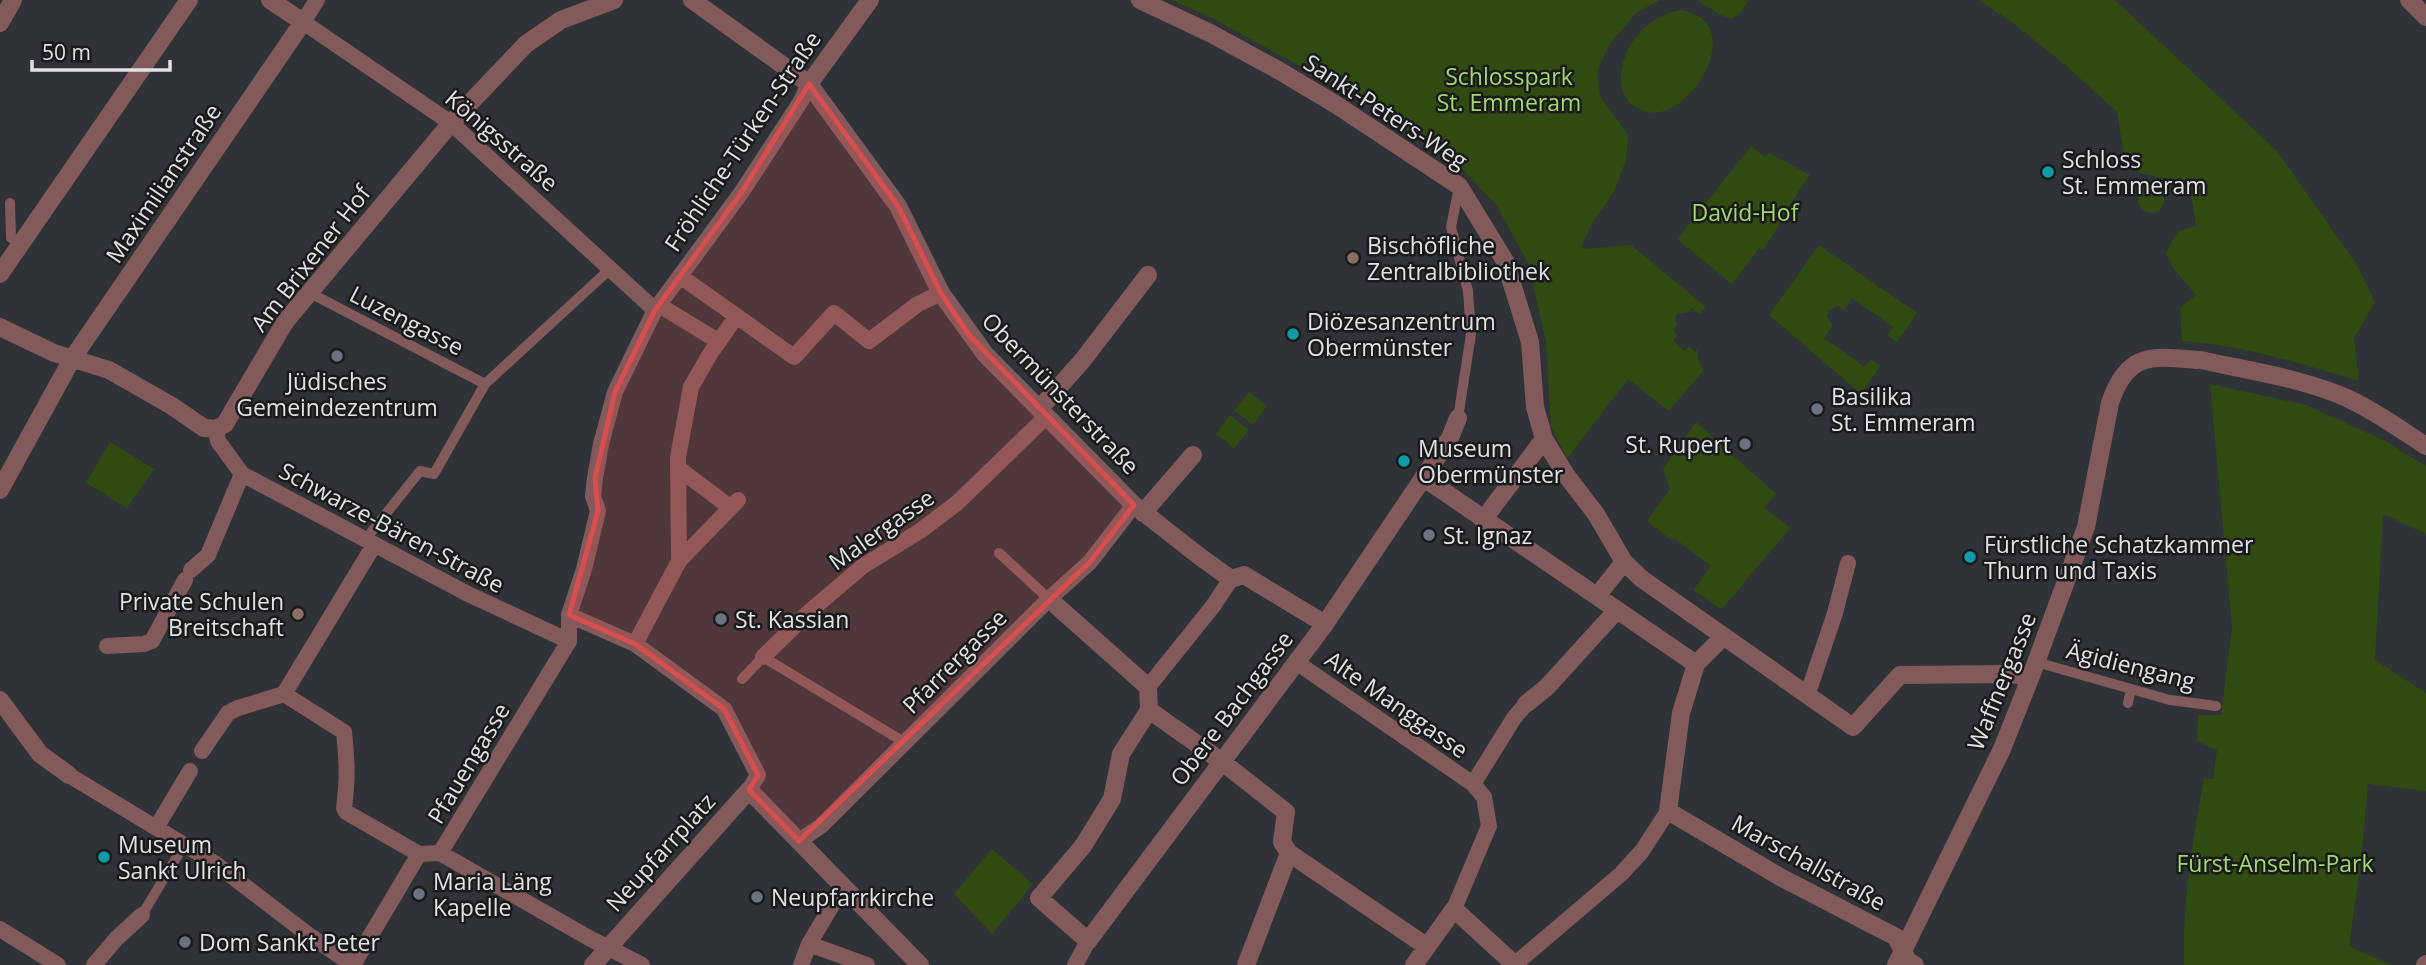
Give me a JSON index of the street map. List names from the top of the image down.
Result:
{
  "streets": {
    "street": [
      "Sankt-Peters-Weg",
      "Königsstraße",
      "Fröhliche-Türken-Straße",
      "Maximilianstraße",
      "Am Brixener Hof",
      "Obermünsterstraße",
      "Schwarze-Bären-Straße",
      "Malergasse",
      "Pfarrergasse",
      "Waffnergasse",
      "Alte Manggasse",
      "Obere Bachgasse",
      "Pfauengasse",
      "Neupfarrplatz",
      "Marschallstraße"
    ],
    "lane": ["Luzengasse", "Ägidiengang"]
  },
  "crossings": [
    ["Sankt-Peters-Weg", "Ägidiengang"],
    ["Sankt-Peters-Weg", "Waffnergasse"],
    ["Königsstraße", "Fröhliche-Türken-Straße"],
    ["Königsstraße", "Maximilianstraße"],
    ["Königsstraße", "Am Brixener Hof"],
    ["Fröhliche-Türken-Straße", "Obermünsterstraße"],
    ["Fröhliche-Türken-Straße", "Schwarze-Bären-Straße"],
    ["Fröhliche-Türken-Straße", "Pfauengasse"],
    ["Am Brixener Hof", "Luzengasse"],
    ["Am Brixener Hof", "Schwarze-Bären-Straße"],
    ["Obermünsterstraße", "Malergasse"],
    ["Obermünsterstraße", "Pfarrergasse"],
    ["Obermünsterstraße", "Obere Bachgasse"],
    ["Schwarze-Bären-Straße", "Pfauengasse"],
    ["Pfarrergasse", "Neupfarrplatz"],
    ["Ägidiengang", "Waffnergasse"],
    ["Waffnergasse", "Marschallstraße"],
    ["Alte Manggasse", "Obere Bachgasse"],
    ["Pfauengasse", "Neupfarrplatz"]
  ],
  "parks": ["Schlosspark St. Emmeram", "David-Hof", "Fürst-Anselm-Park"],
  "places": [
    "Schloss St. Emmeram",
    "Bischöfliche Zentralbibliothek",
    "Diözesanzentrum Obermünster",
    "Jüdisches Gemeindezentrum",
    "Basilika St. Emmeram",
    "St. Rupert",
    "Museum Obermünster",
    "St. Ignaz",
    "Fürstliche Schatzkammer Thurn und Taxis",
    "Private Schulen Breitschaft",
    "St. Kassian",
    "Museum Sankt Ulrich",
    "Maria Läng Kapelle",
    "Neupfarrkirche",
    "Dom Sankt Peter"
  ],
  "scale_bar": "50 m"
}
